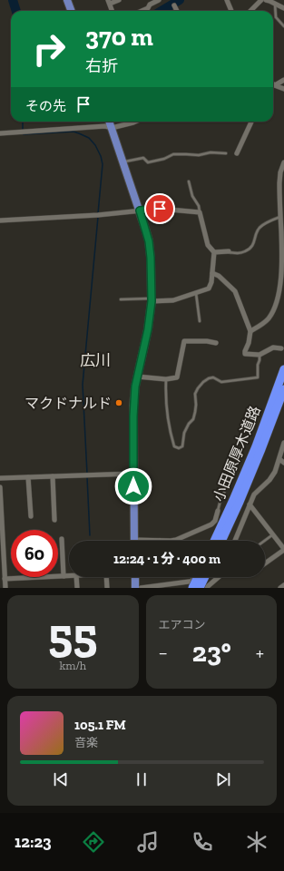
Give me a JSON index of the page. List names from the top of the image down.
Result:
{
  "streets": {
    "highway": ["小田原厚木道路"]
  },
  "districts": ["広川"],
  "places": ["マクドナルド"],
  "page": {
    "turn": ["370 m", "右折"],
    "then": "その先",
    "limit": "60",
    "trip": "12:24 · 1 分 · 400 m",
    "tile": [
      ["55", "km/h"],
      "エアコン"
    ],
    "heat": ["−", "23°", "+"],
    "song": ["105.1 FM", "音楽"],
    "tabs": "12:23"
  }
}
